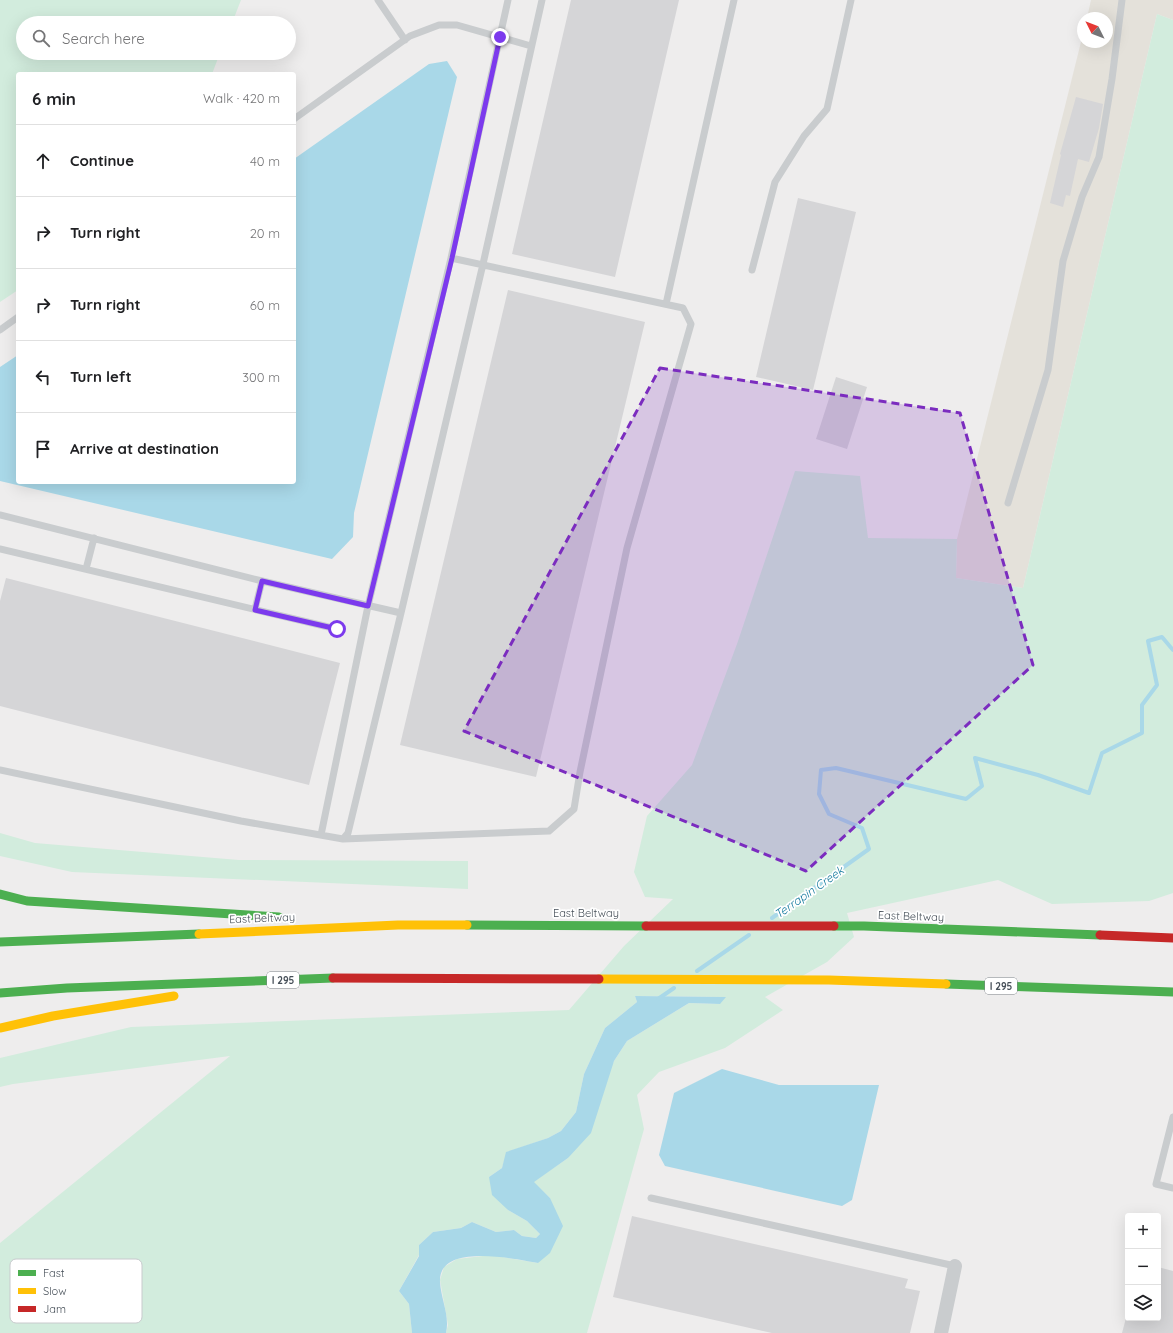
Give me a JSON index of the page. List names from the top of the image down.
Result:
{
  "streets": {
    "highway": ["East Beltway", "I 295"]
  },
  "water": ["Terrapin Creek"],
  "legend": ["Fast", "Slow", "Jam"],
  "north": "top left",
  "page": {
    "search": "Search here",
    "heading": ["6 min", "Walk · 420 m"],
    "list": [
      ["Continue", "40 m"],
      ["Turn right", "20 m"],
      ["Turn right", "60 m"],
      ["Turn left", "300 m"],
      "Arrive at destination"
    ],
    "map_buttons": ["+", "−"]
  }
}
